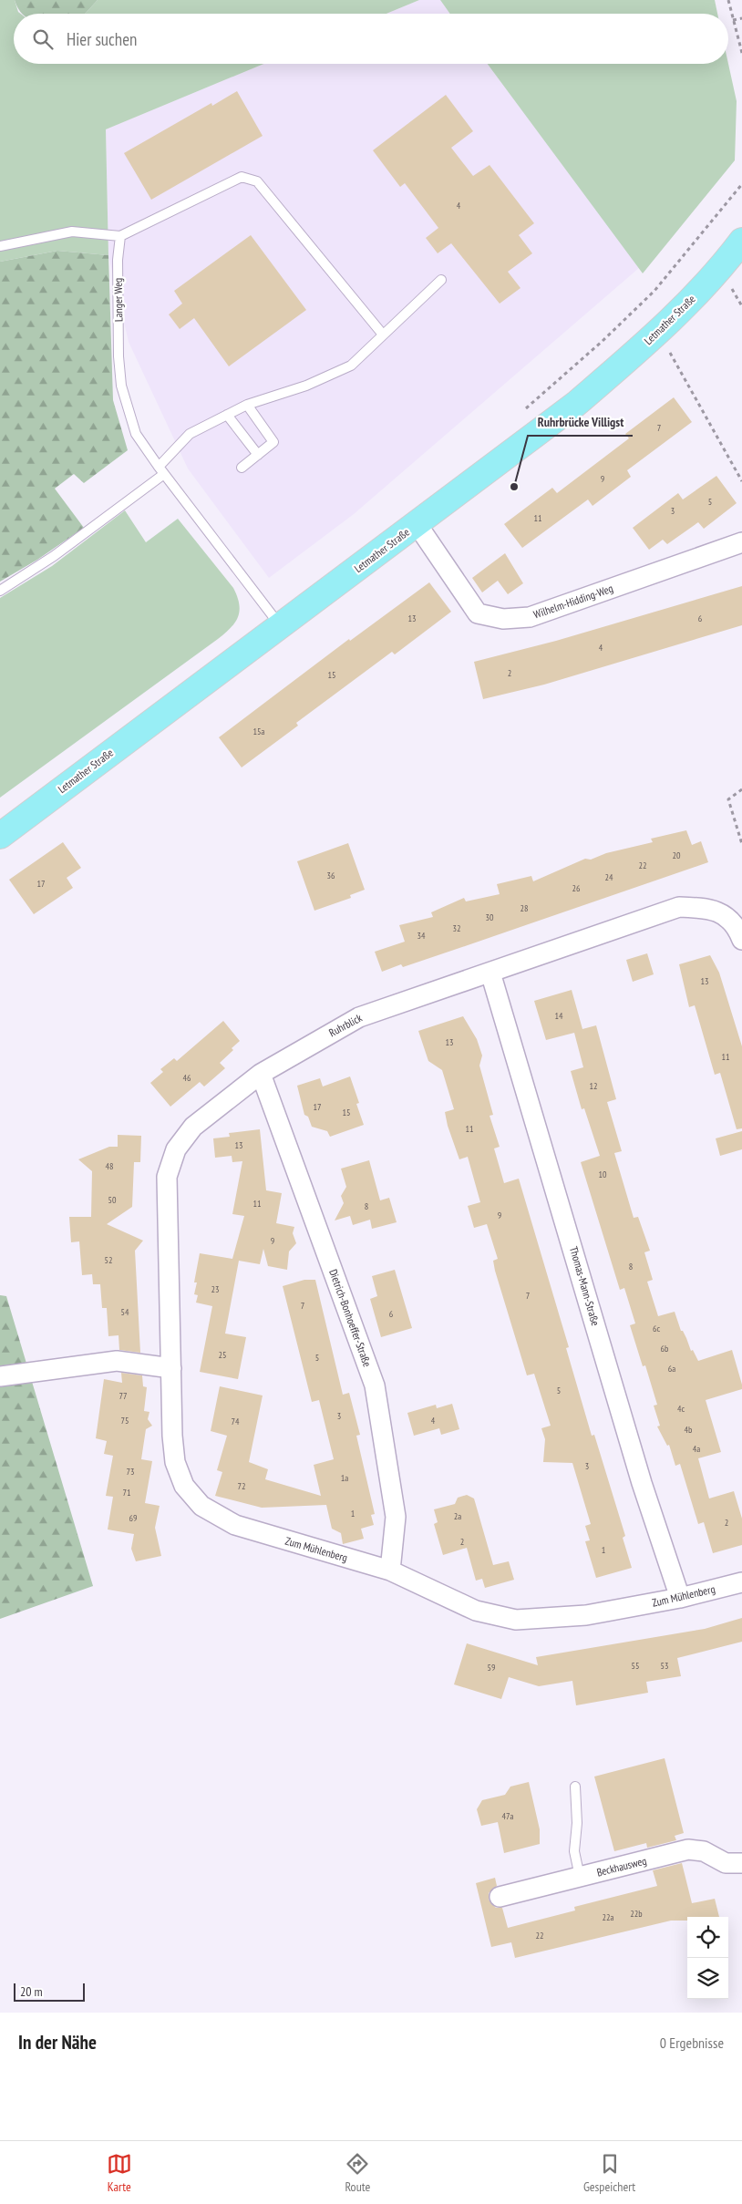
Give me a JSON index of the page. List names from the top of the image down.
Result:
{
  "streets": {
    "main road": ["Letmather Straße"],
    "street": [
      "Wilhelm-Hidding-Weg",
      "Ruhrblick",
      "Thomas-Mann-Straße",
      "Dietrich-Bonhoeffer-Straße",
      "Zum Mühlenberg",
      "Beckhausweg"
    ],
    "lane": ["Langer Weg"]
  },
  "crossings": [
    ["Langer Weg", "Letmather Straße"],
    ["Letmather Straße", "Wilhelm-Hidding-Weg"],
    ["Ruhrblick", "Thomas-Mann-Straße"],
    ["Ruhrblick", "Dietrich-Bonhoeffer-Straße"],
    ["Ruhrblick", "Zum Mühlenberg"],
    ["Thomas-Mann-Straße", "Zum Mühlenberg"],
    ["Dietrich-Bonhoeffer-Straße", "Zum Mühlenberg"]
  ],
  "places": ["Ruhrbrücke Villigst"],
  "house_numbers": [
    "4",
    "7",
    "9",
    "5",
    "3",
    "11",
    "13",
    "6",
    "4",
    "2",
    "15",
    "15a",
    "20",
    "22",
    "36",
    "24",
    "17",
    "26",
    "28",
    "30",
    "32",
    "34",
    "13",
    "14",
    "13",
    "11",
    "46",
    "12",
    "17",
    "15",
    "11",
    "13",
    "48",
    "10",
    "50",
    "11",
    "8",
    "9",
    "9",
    "52",
    "8",
    "23",
    "7",
    "7",
    "54",
    "6",
    "6c",
    "6b",
    "25",
    "5",
    "6a",
    "5",
    "77",
    "4c",
    "3",
    "75",
    "4",
    "74",
    "4b",
    "4a",
    "3",
    "73",
    "1a",
    "72",
    "71",
    "1",
    "2a",
    "69",
    "2",
    "2",
    "1",
    "55",
    "53",
    "59",
    "47a",
    "22b",
    "22a",
    "22"
  ],
  "scale_bar": "20 m",
  "page": {
    "search": "Hier suchen",
    "scale": "20 m",
    "heading": ["In der Nähe", "0 Ergebnisse"],
    "nav": ["Karte", "Route", "Gespeichert"]
  }
}
